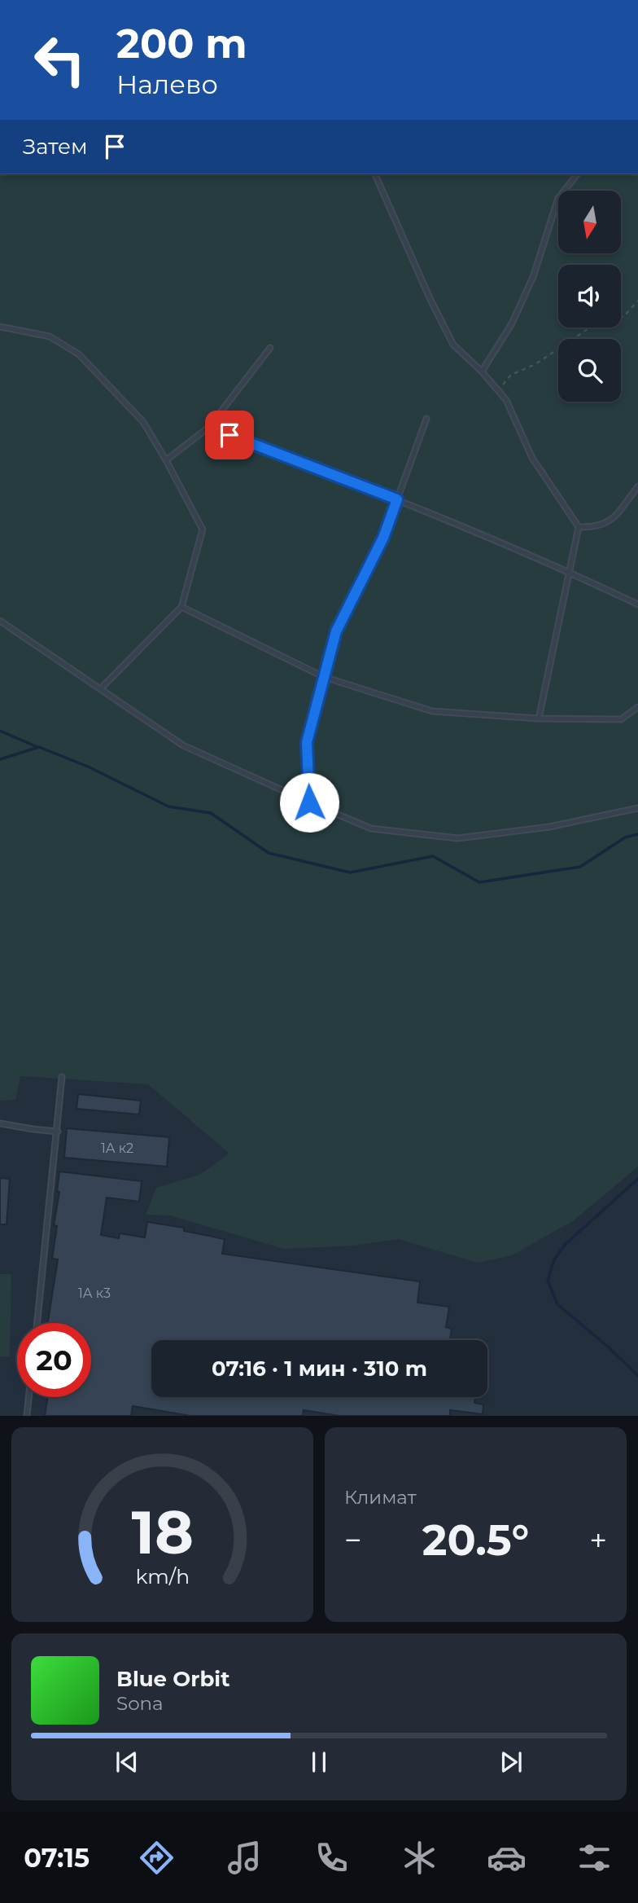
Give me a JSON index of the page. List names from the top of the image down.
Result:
{
  "house_numbers": ["1А к2", "1А к3"],
  "north": "bottom",
  "page": {
    "turn": ["200 m", "Налево"],
    "then": "Затем",
    "limit": "20",
    "trip": "07:16 · 1 мин · 310 m",
    "tile": "Климат",
    "heat": ["−", "20.5°", "+"],
    "song": ["Blue Orbit", "Sona"],
    "tabs": "07:15",
    "gauge": ["18", "km/h"]
  }
}
